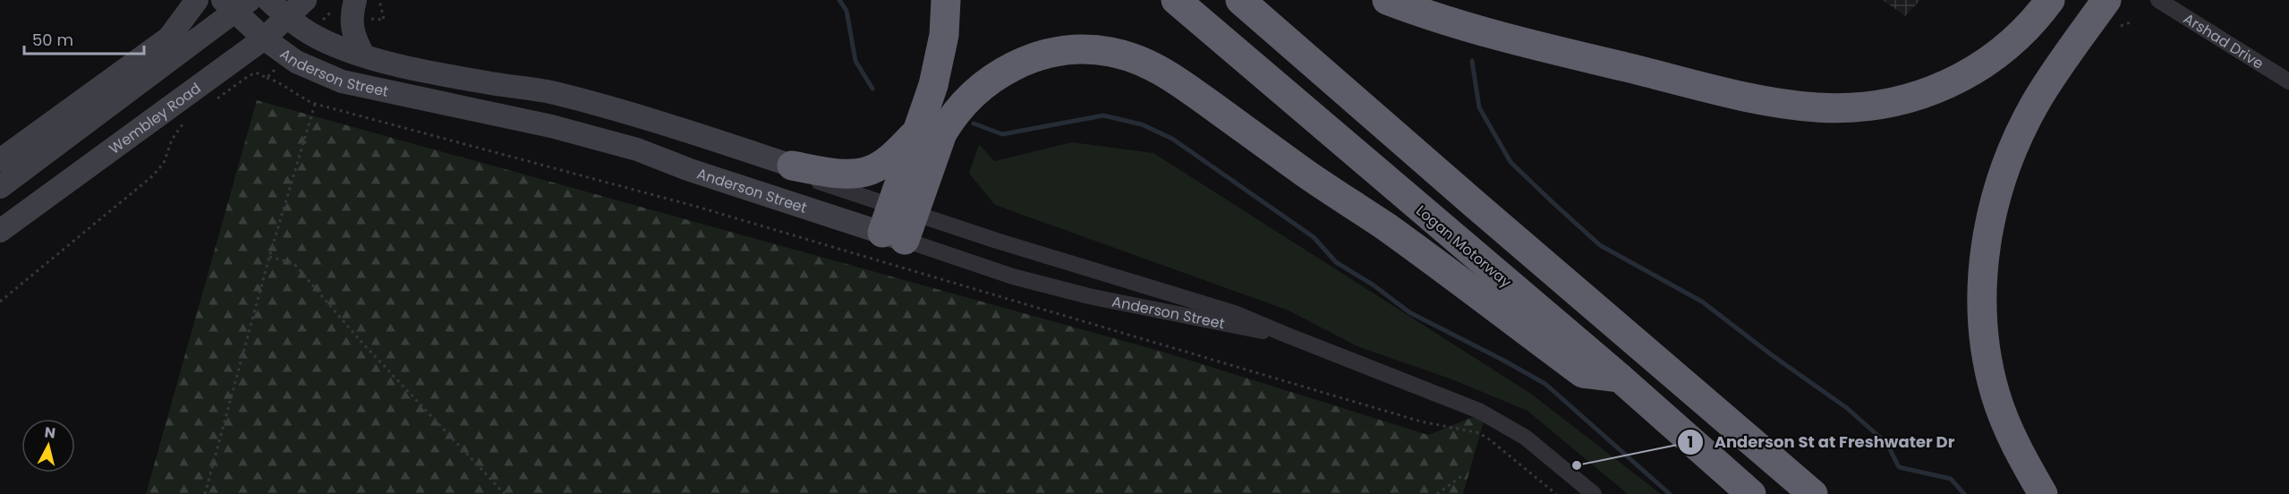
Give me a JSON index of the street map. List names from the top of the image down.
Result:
{
  "streets": {
    "highway": ["Logan Motorway"],
    "main road": ["Anderson Street", "Wembley Road"],
    "street": ["Arshad Drive"]
  },
  "crossings": [
    ["Anderson Street", "Wembley Road"]
  ],
  "places": ["Anderson St at Freshwater Dr"],
  "scale_bar": "50 m",
  "north": "top"
}
